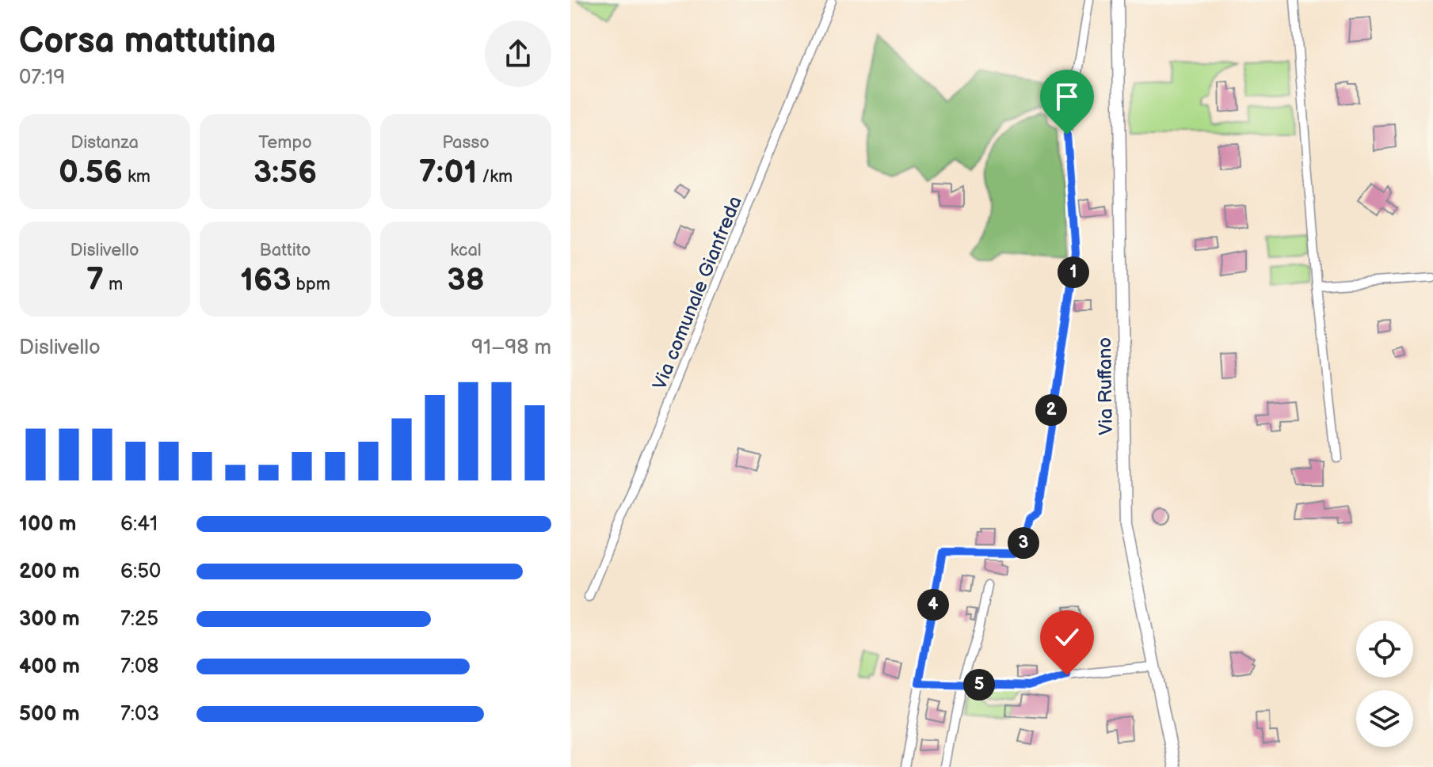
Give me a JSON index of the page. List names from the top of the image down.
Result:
{
  "streets": {
    "street": ["Via comunale Gianfreda", "Via Ruffano"]
  },
  "page": {
    "heading": ["Corsa mattutina", "07:19"],
    "stats": [
      ["Distanza", "0.56 km"],
      ["Tempo", "3:56"],
      ["Passo", "7:01 /km"],
      ["Dislivello", "7 m"],
      ["Battito", "163 bpm"],
      ["kcal", "38"]
    ],
    "pins": [
      "1",
      "2",
      "3",
      "4",
      "5"
    ],
    "chart": ["Dislivello", "91–98 m"],
    "list": [
      {
        "name": "100 m",
        "note": "6:41"
      },
      {
        "name": "200 m",
        "note": "6:50"
      },
      {
        "name": "300 m",
        "note": "7:25"
      },
      {
        "name": "400 m",
        "note": "7:08"
      },
      {
        "name": "500 m",
        "note": "7:03"
      }
    ]
  }
}
